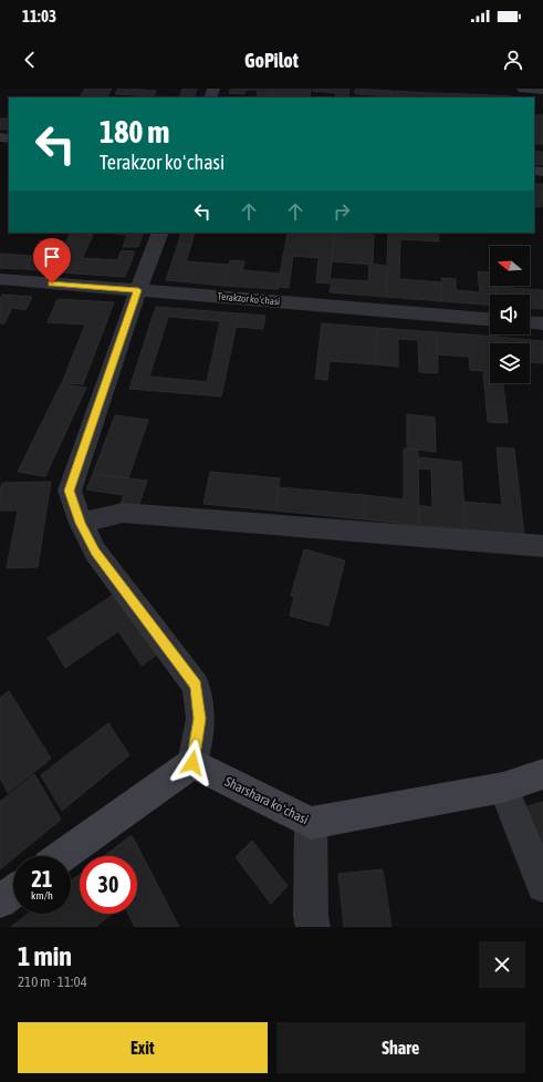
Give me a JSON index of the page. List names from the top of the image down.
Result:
{
  "streets": {
    "street": ["Terakzor koʻchasi", "Sharshara koʻchasi"]
  },
  "north": "left",
  "page": {
    "status": "11:03",
    "header": "GoPilot",
    "turn": ["180 m", "Terakzor koʻchasi"],
    "speed": "21 km/h",
    "limit": "30",
    "heading": ["1 min", "210 m · 11:04"],
    "buttons": ["Exit", "Share"]
  }
}
